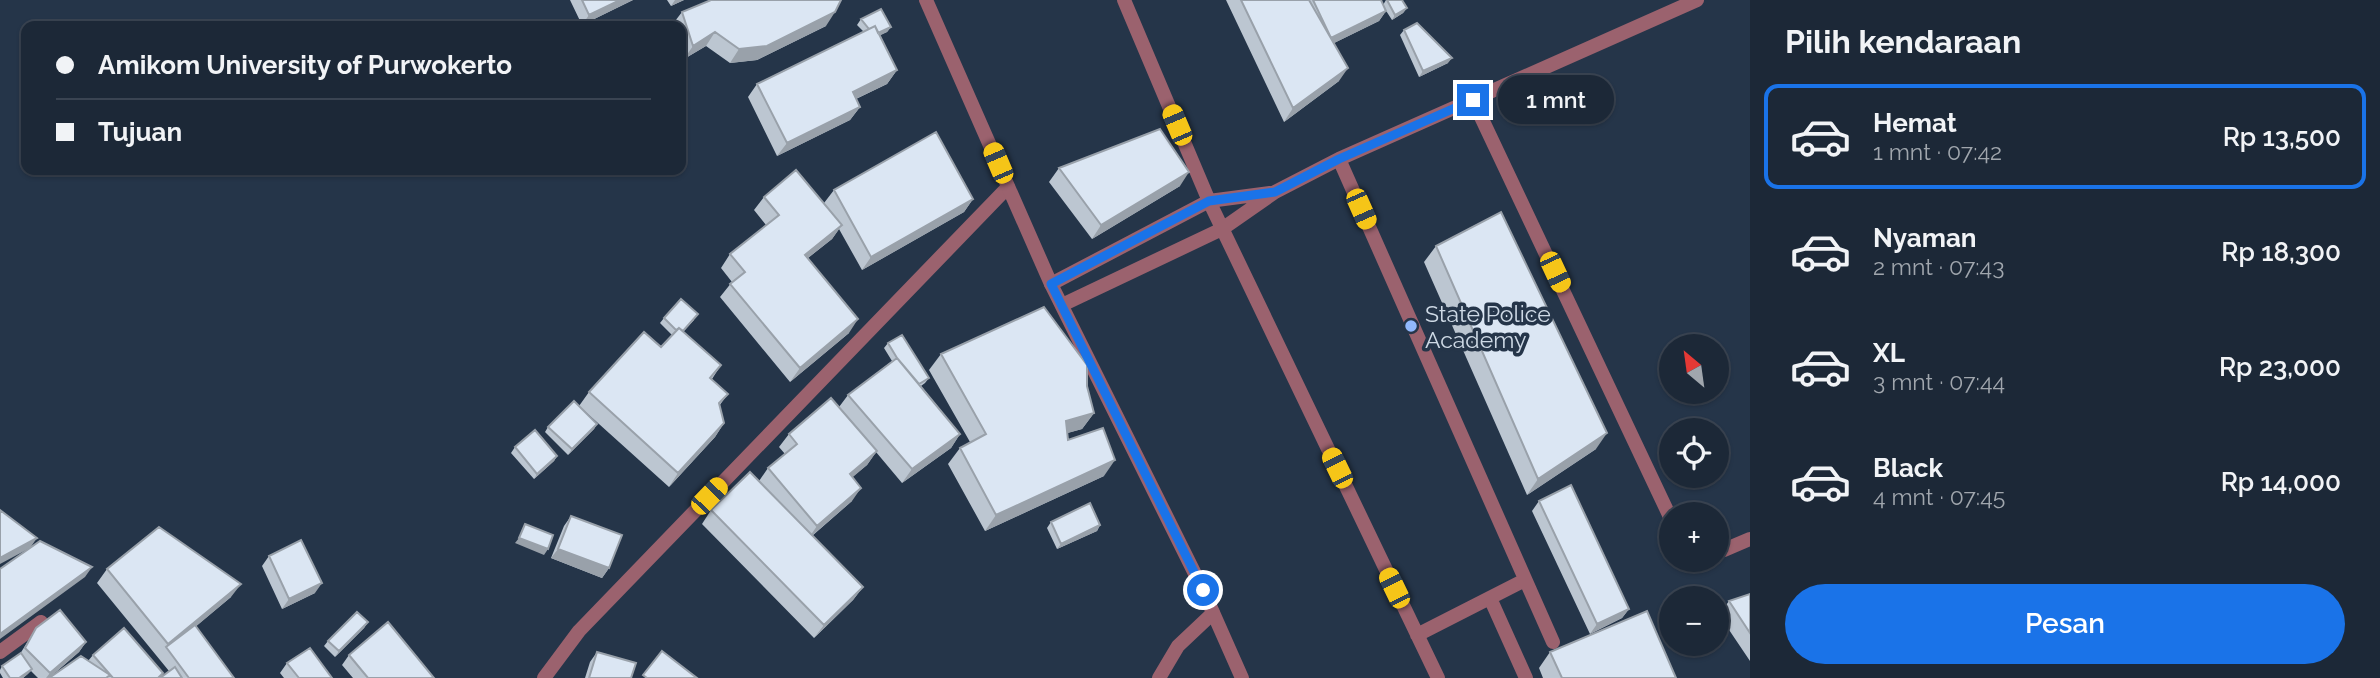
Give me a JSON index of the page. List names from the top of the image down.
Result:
{
  "places": ["State Police Academy"],
  "north": "top left",
  "page": {
    "heading": "Pilih kendaraan",
    "banner": ["Amikom University of Purwokerto", "Tujuan"],
    "bubble": "1 mnt",
    "list": [
      {
        "name": "Hemat",
        "note": "1 mnt · 07:42",
        "value": "Rp 13,500"
      },
      {
        "name": "Nyaman",
        "note": "2 mnt · 07:43",
        "value": "Rp 18,300"
      },
      {
        "name": "XL",
        "note": "3 mnt · 07:44",
        "value": "Rp 23,000"
      },
      {
        "name": "Black",
        "note": "4 mnt · 07:45",
        "value": "Rp 14,000"
      }
    ],
    "map_buttons": ["+", "−"],
    "buttons": "Pesan"
  }
}
